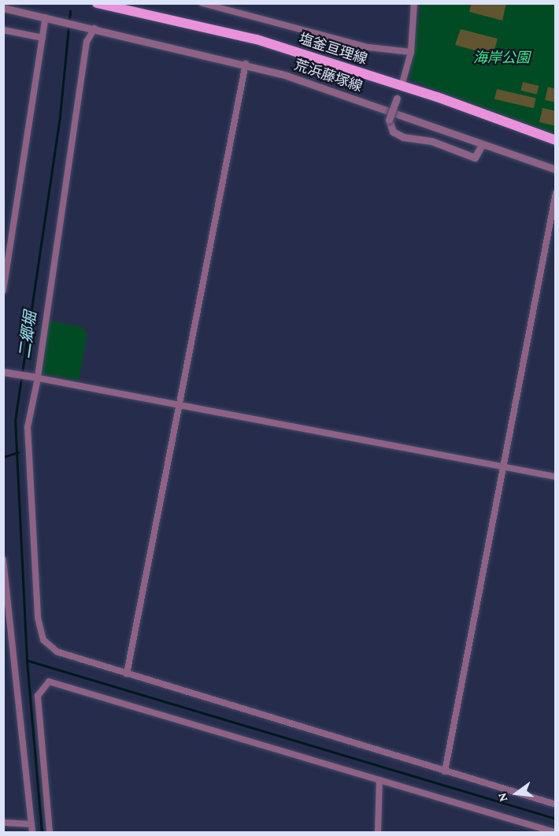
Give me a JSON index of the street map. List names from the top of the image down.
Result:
{
  "streets": {
    "main road": ["塩釜亘理線"],
    "street": ["荒浜藤塚線"]
  },
  "water": ["二郷堀"],
  "parks": ["海岸公園"],
  "north": "left"
}
